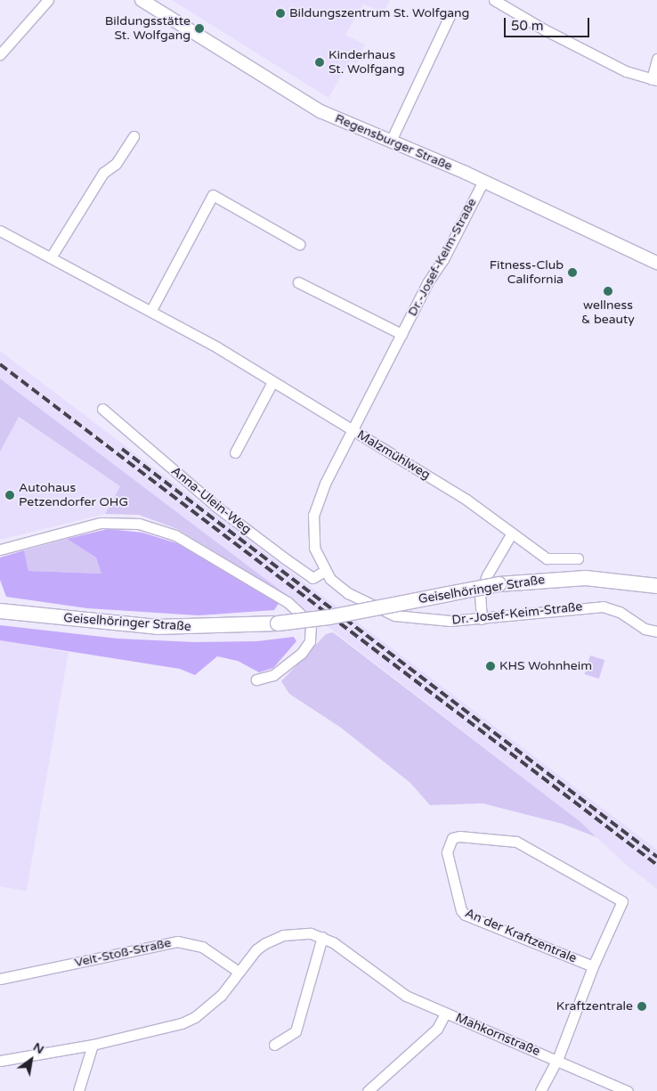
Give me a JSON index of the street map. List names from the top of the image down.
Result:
{
  "streets": {
    "main road": ["Geiselhöringer Straße"],
    "street": [
      "Regensburger Straße",
      "Dr.-Josef-Keim-Straße",
      "Malzmühlweg",
      "Anna-Ulein-Weg",
      "An der Kraftzentrale",
      "Veit-Stoß-Straße",
      "Mahkornstraße"
    ]
  },
  "crossings": [
    ["Regensburger Straße", "Dr.-Josef-Keim-Straße"],
    ["Dr.-Josef-Keim-Straße", "Malzmühlweg"],
    ["Dr.-Josef-Keim-Straße", "Anna-Ulein-Weg"],
    ["An der Kraftzentrale", "Mahkornstraße"]
  ],
  "places": [
    "Bildungszentrum St. Wolfgang",
    "Bildungsstätte St. Wolfgang",
    "Kinderhaus St. Wolfgang",
    "Fitness-Club California",
    "wellness & beauty",
    "Autohaus Petzendorfer OHG",
    "KHS Wohnheim",
    "Kraftzentrale"
  ],
  "scale_bar": "50 m",
  "north": "top right"
}
